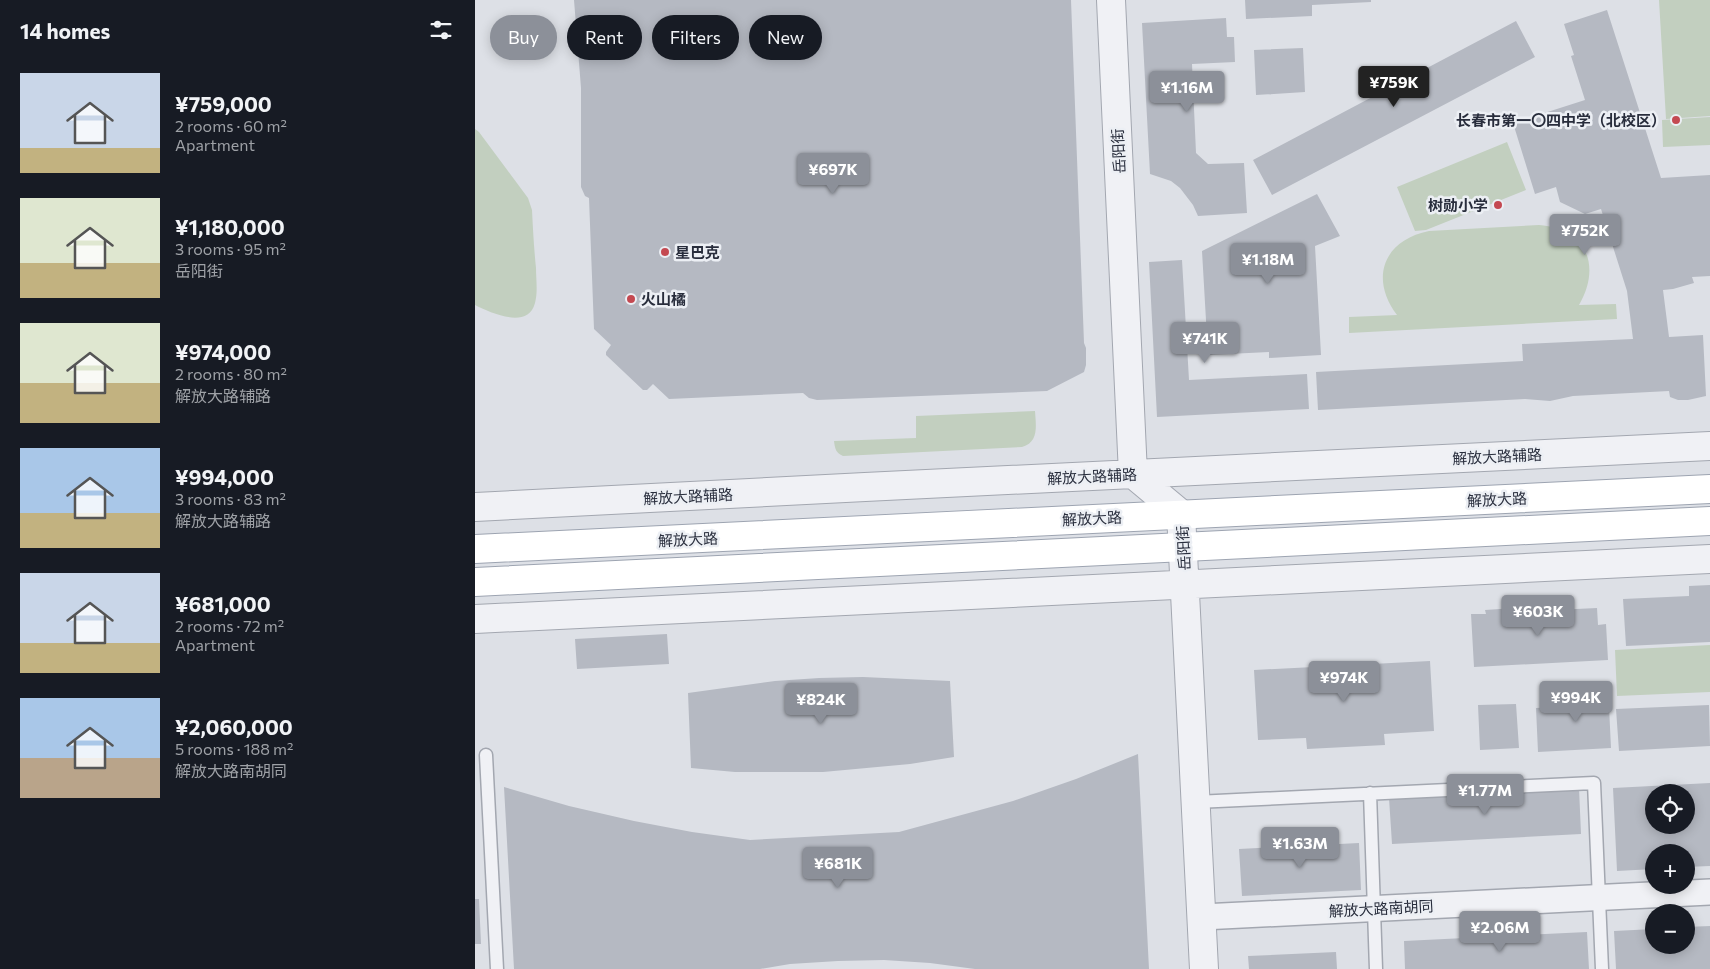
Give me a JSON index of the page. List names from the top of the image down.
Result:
{
  "streets": {
    "main road": ["解放大路"],
    "street": ["岳阳街", "解放大路辅路", "解放大路南胡同"]
  },
  "crossings": [
    ["岳阳街", "解放大路辅路"],
    ["岳阳街", "解放大路"],
    ["岳阳街", "解放大路南胡同"]
  ],
  "places": [
    "长春市第一〇四中学（北校区）",
    "树勋小学",
    "星巴克",
    "火山橘"
  ],
  "page": {
    "heading": "14 homes",
    "chip": [
      "Buy",
      "Rent",
      "Filters",
      "New"
    ],
    "list": [
      {
        "name": "¥759,000",
        "note": "2 rooms · 60 m² · Apartment"
      },
      {
        "name": "¥1,180,000",
        "note": "3 rooms · 95 m² · 岳阳街"
      },
      {
        "name": "¥974,000",
        "note": "2 rooms · 80 m² · 解放大路辅路"
      },
      {
        "name": "¥994,000",
        "note": "3 rooms · 83 m² · 解放大路辅路"
      },
      {
        "name": "¥681,000",
        "note": "2 rooms · 72 m² · Apartment"
      },
      {
        "name": "¥2,060,000",
        "note": "5 rooms · 188 m² · 解放大路南胡同"
      }
    ],
    "price": [
      "¥759K",
      "¥1.16M",
      "¥697K",
      "¥752K",
      "¥1.18M",
      "¥741K",
      "¥603K",
      "¥974K",
      "¥994K",
      "¥824K",
      "¥1.77M",
      "¥1.63M",
      "¥681K",
      "¥2.06M"
    ],
    "map_buttons": ["+", "−"]
  }
}
